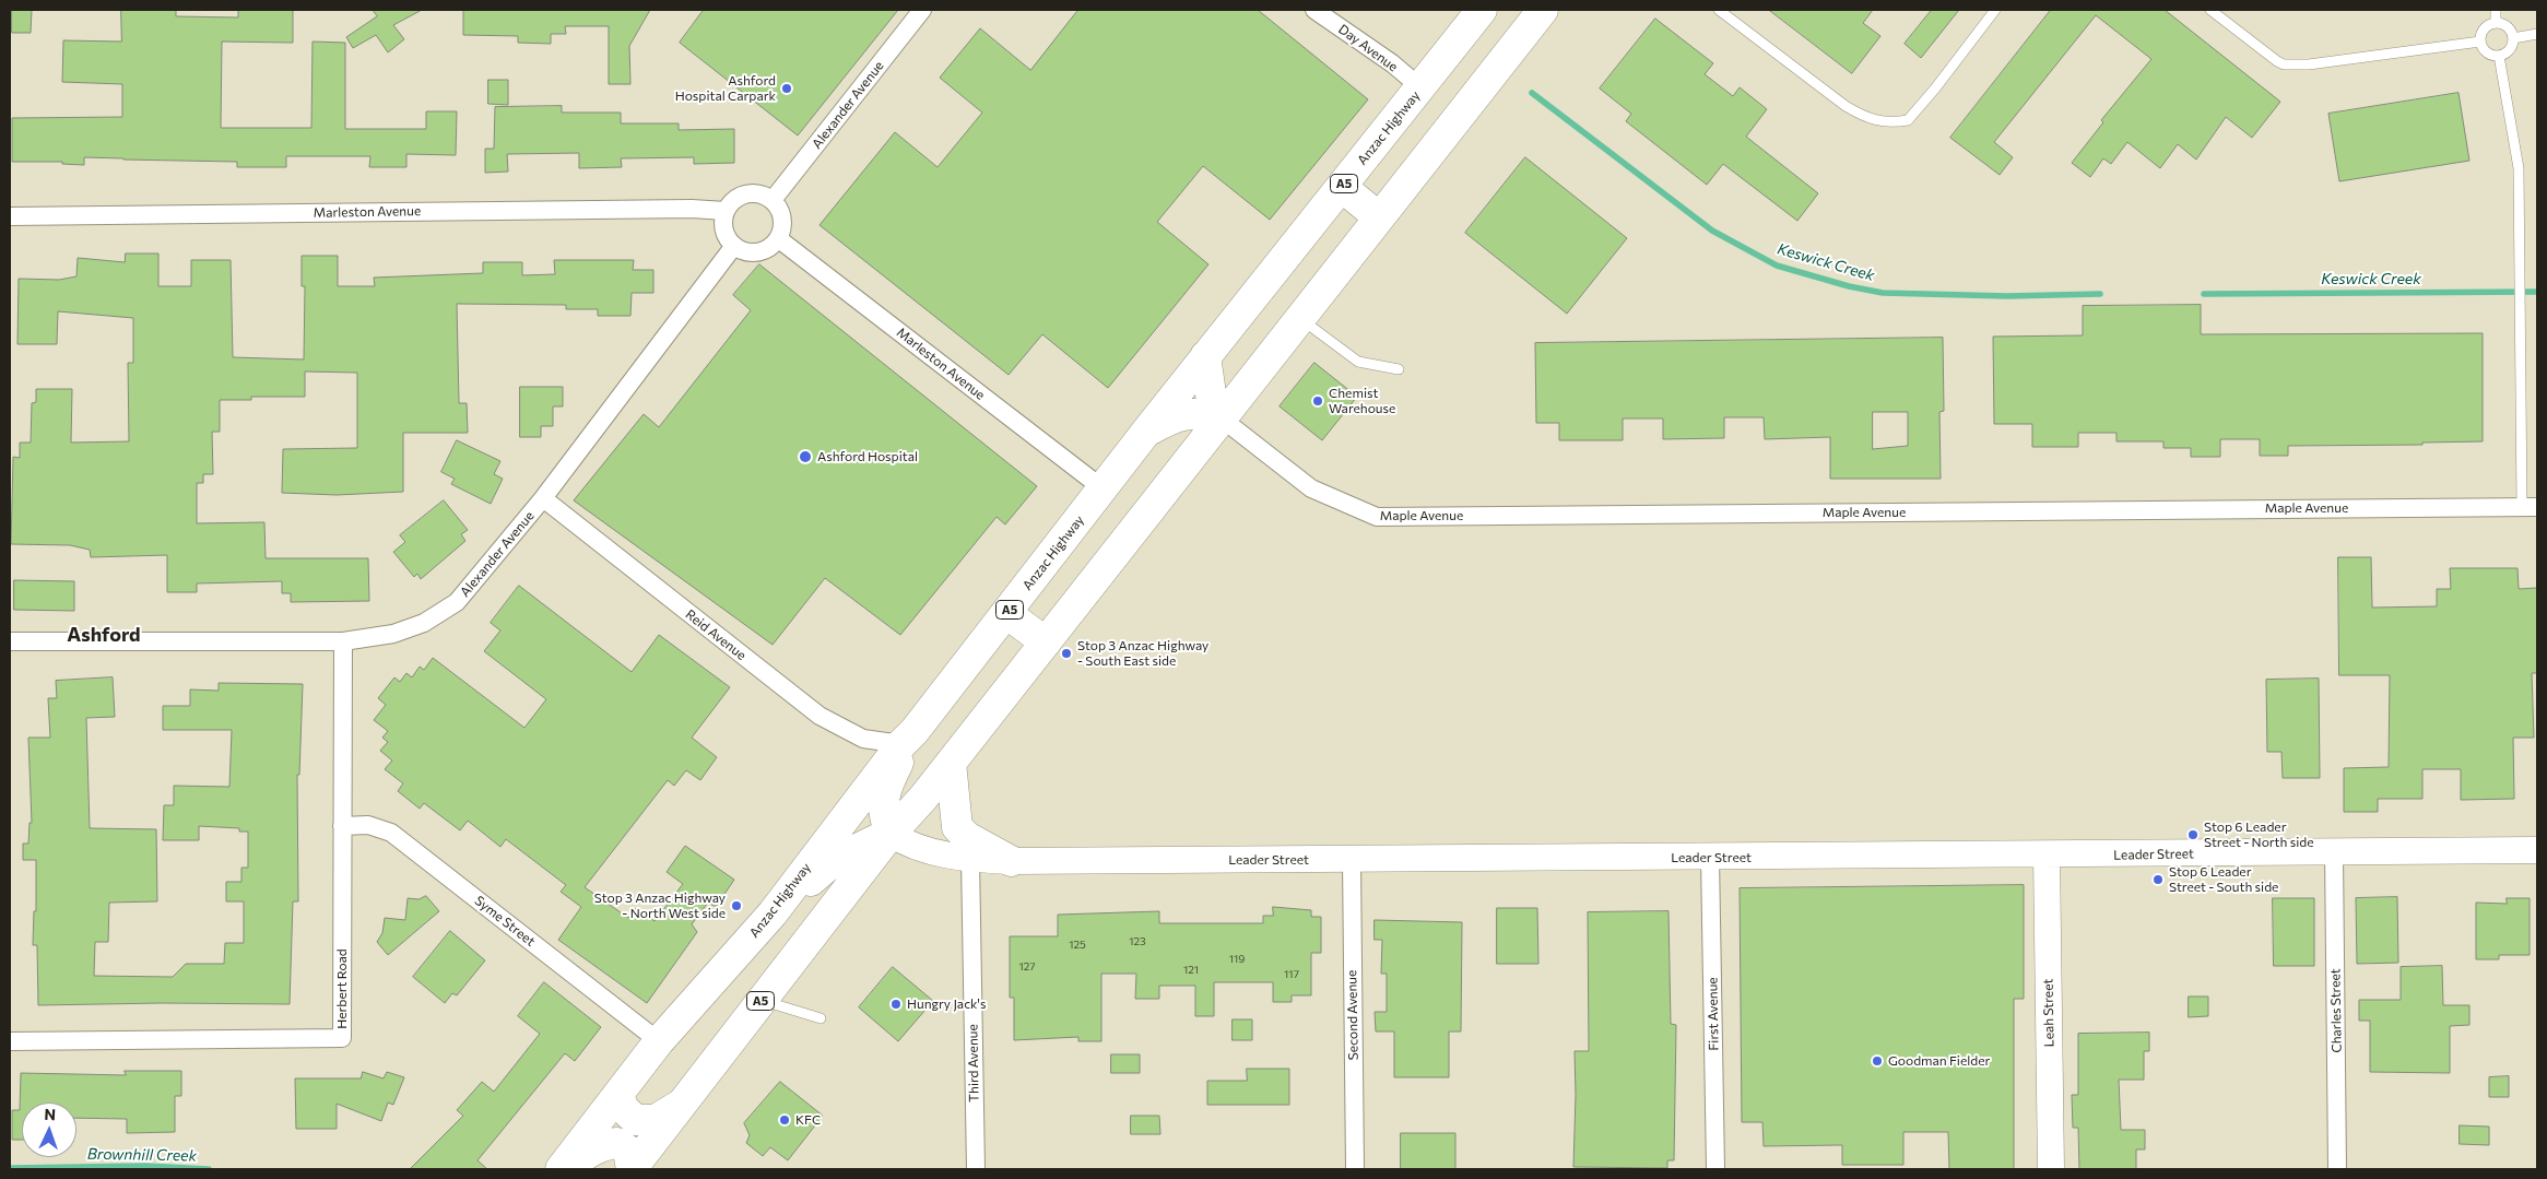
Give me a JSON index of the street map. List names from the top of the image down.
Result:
{
  "streets": {
    "highway": ["Anzac Highway", "A5"],
    "main road": ["Leader Street", "Leah Street"],
    "street": [
      "Day Avenue",
      "Alexander Avenue",
      "Marleston Avenue",
      "Maple Avenue",
      "Reid Avenue",
      "Syme Street",
      "Herbert Road",
      "Charles Street",
      "First Avenue",
      "Second Avenue",
      "Third Avenue"
    ]
  },
  "crossings": [
    ["Day Avenue", "Anzac Highway"],
    ["Alexander Avenue", "Marleston Avenue"],
    ["Alexander Avenue", "Reid Avenue"],
    ["Alexander Avenue", "Herbert Road"],
    ["Anzac Highway", "Marleston Avenue"],
    ["Anzac Highway", "Reid Avenue"],
    ["Anzac Highway", "Syme Street"],
    ["A5", "Maple Avenue"],
    ["A5", "Leader Street"],
    ["Leader Street", "Charles Street"],
    ["Leader Street", "Leah Street"],
    ["Leader Street", "First Avenue"],
    ["Leader Street", "Second Avenue"],
    ["Leader Street", "Third Avenue"],
    ["Syme Street", "Herbert Road"]
  ],
  "districts": ["Ashford"],
  "water": ["Keswick Creek", "Brownhill Creek"],
  "places": [
    "Ashford Hospital Carpark",
    "Chemist Warehouse",
    "Ashford Hospital",
    "Stop 3 Anzac Highway - South East side",
    "Stop 6 Leader Street - North side",
    "Stop 6 Leader Street - South side",
    "Stop 3 Anzac Highway - North West side",
    "Hungry Jack's",
    "Goodman Fielder",
    "KFC"
  ],
  "house_numbers": [
    "123",
    "125",
    "119",
    "127",
    "121",
    "117"
  ],
  "north": "top"
}
